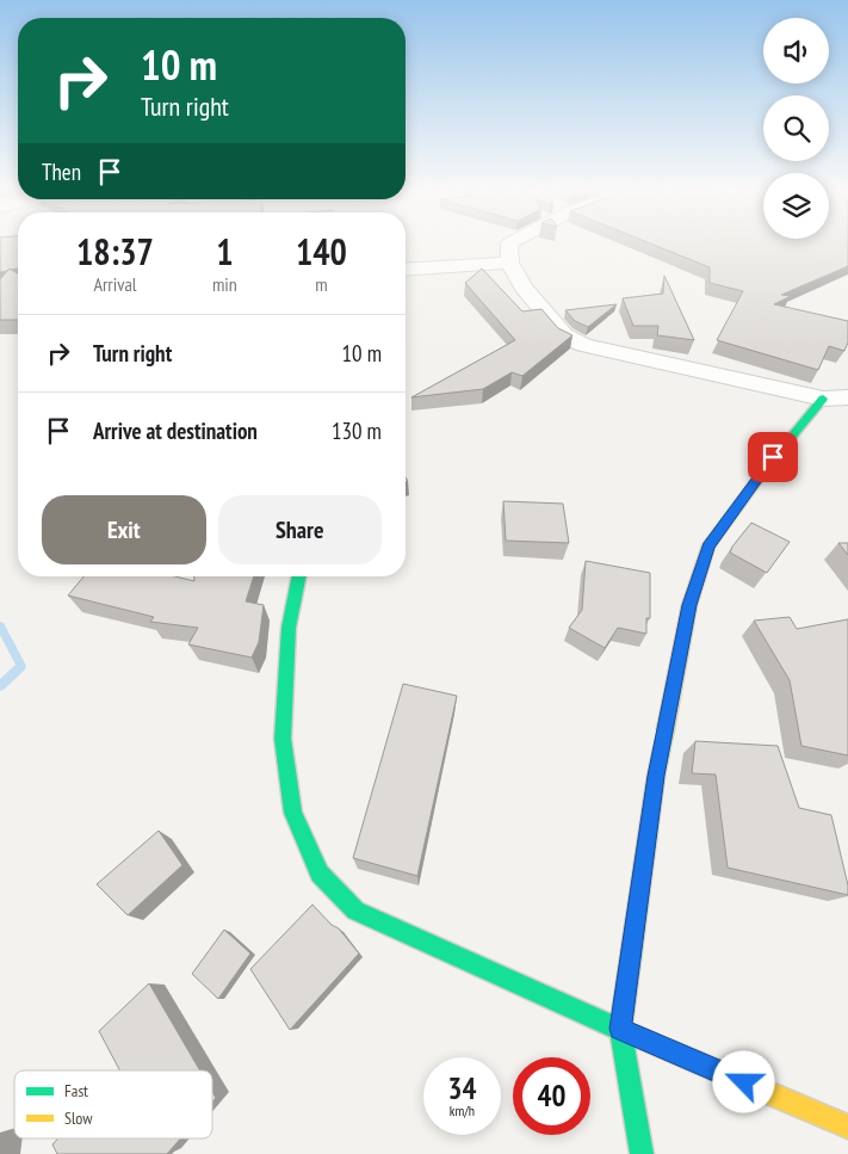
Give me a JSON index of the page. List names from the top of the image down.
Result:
{
  "legend": ["Fast", "Slow"],
  "page": {
    "turn": ["10 m", "Turn right"],
    "then": "Then",
    "eta": [
      "18:37",
      "Arrival",
      "1",
      "min",
      "140",
      "m"
    ],
    "list": [
      {
        "name": "Turn right",
        "value": "10 m"
      },
      {
        "name": "Arrive at destination",
        "value": "130 m"
      }
    ],
    "buttons": ["Exit", "Share"],
    "speed": "34 km/h",
    "limit": "40"
  }
}
